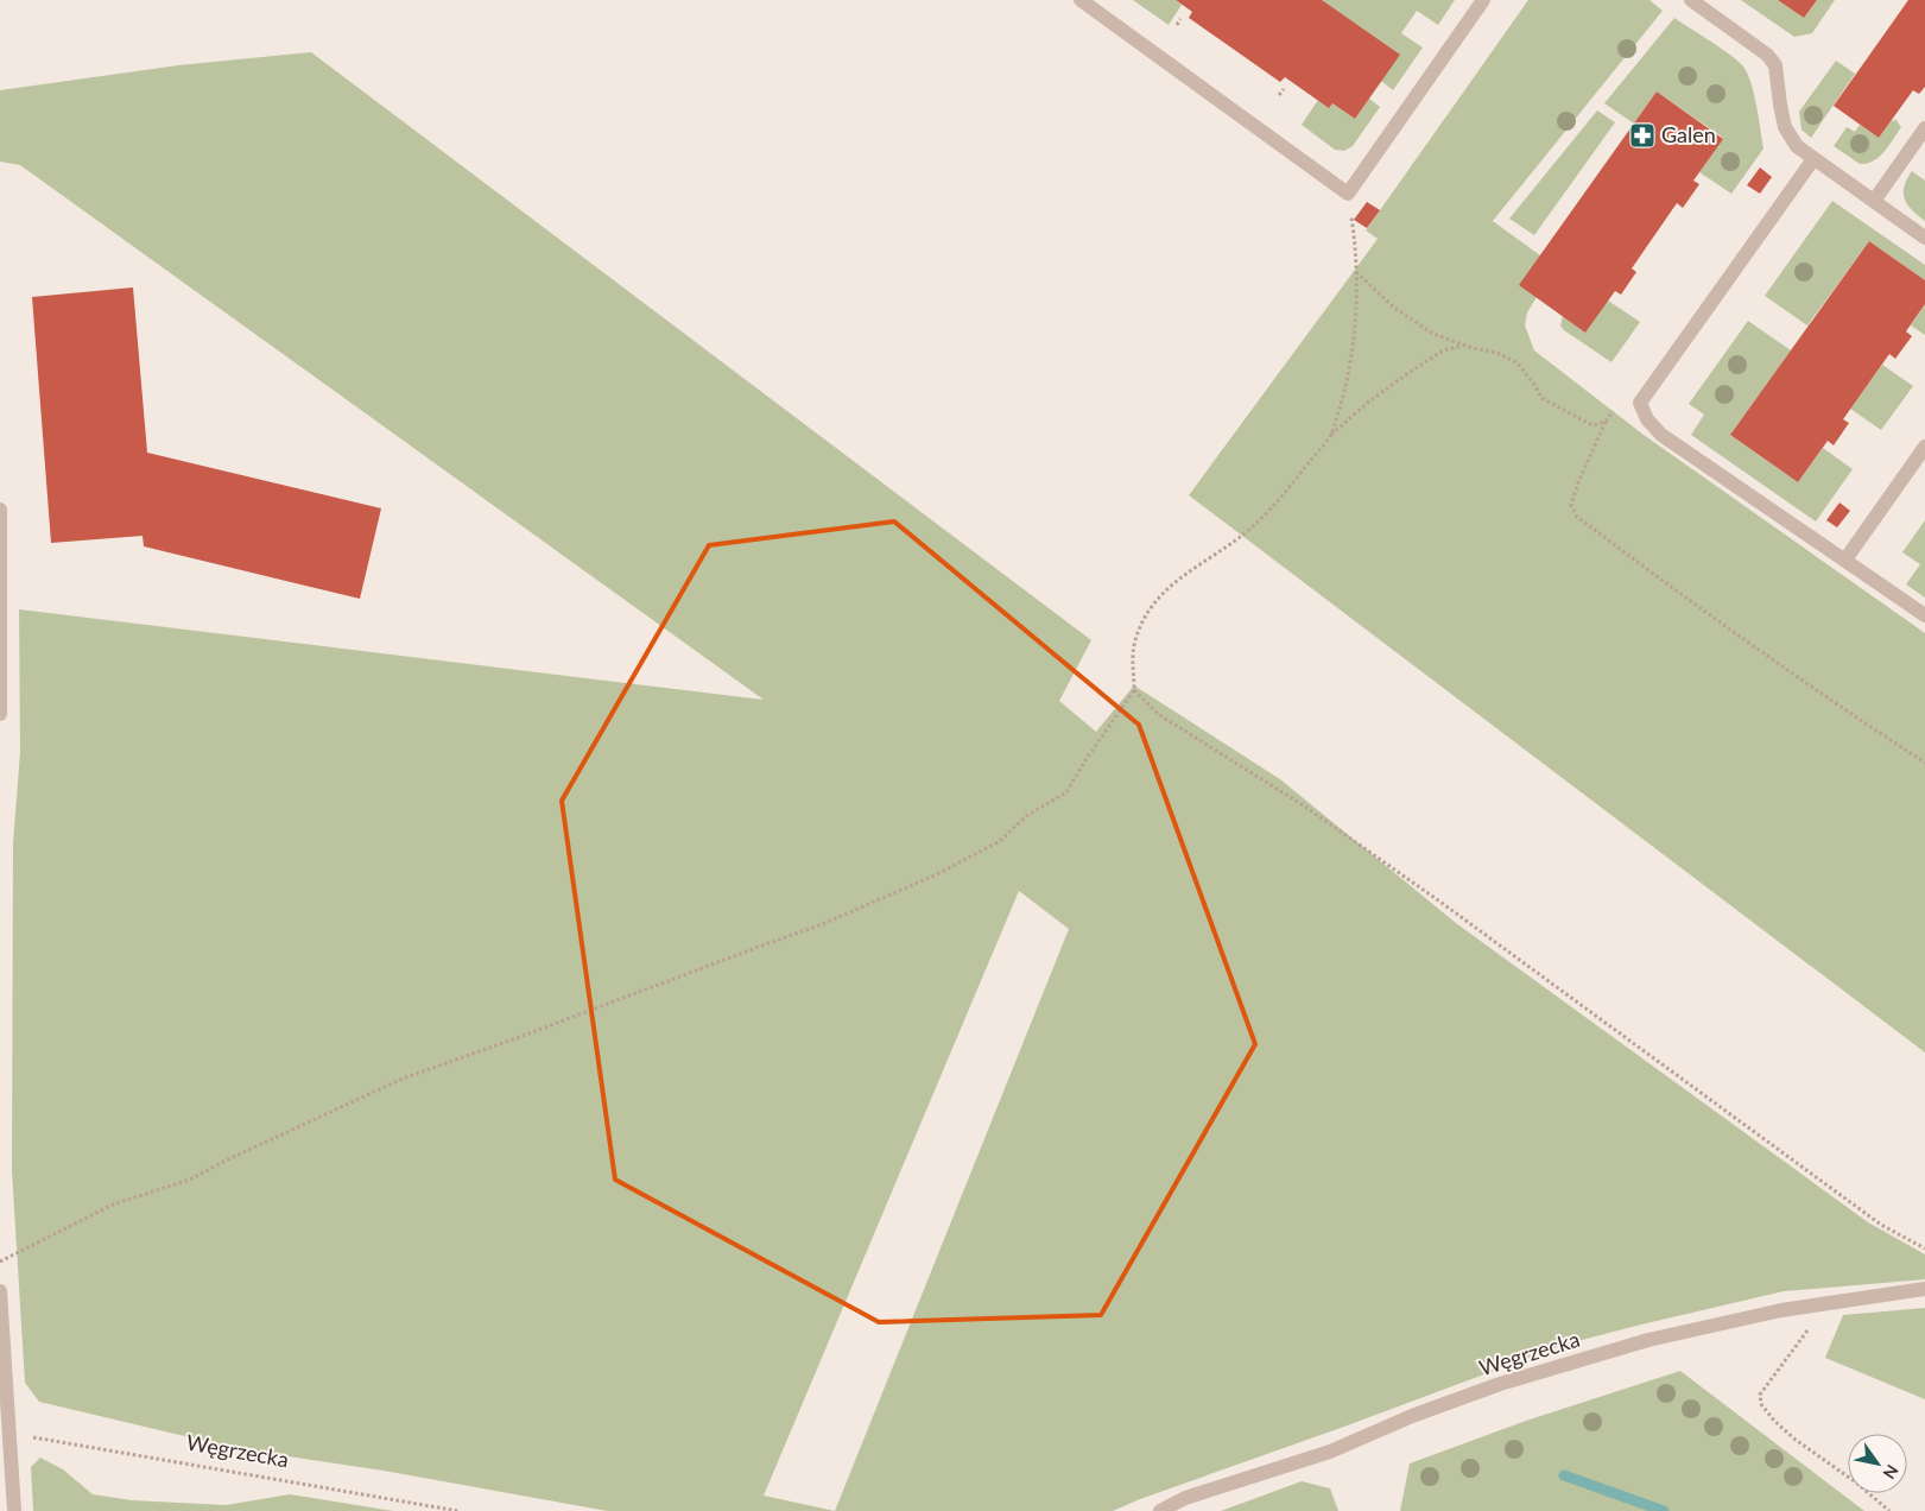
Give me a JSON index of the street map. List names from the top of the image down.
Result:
{
  "streets": {
    "street": ["Węgrzecka"]
  },
  "places": {
    "pharmacy": ["Galen"]
  },
  "north": "bottom right"
}
